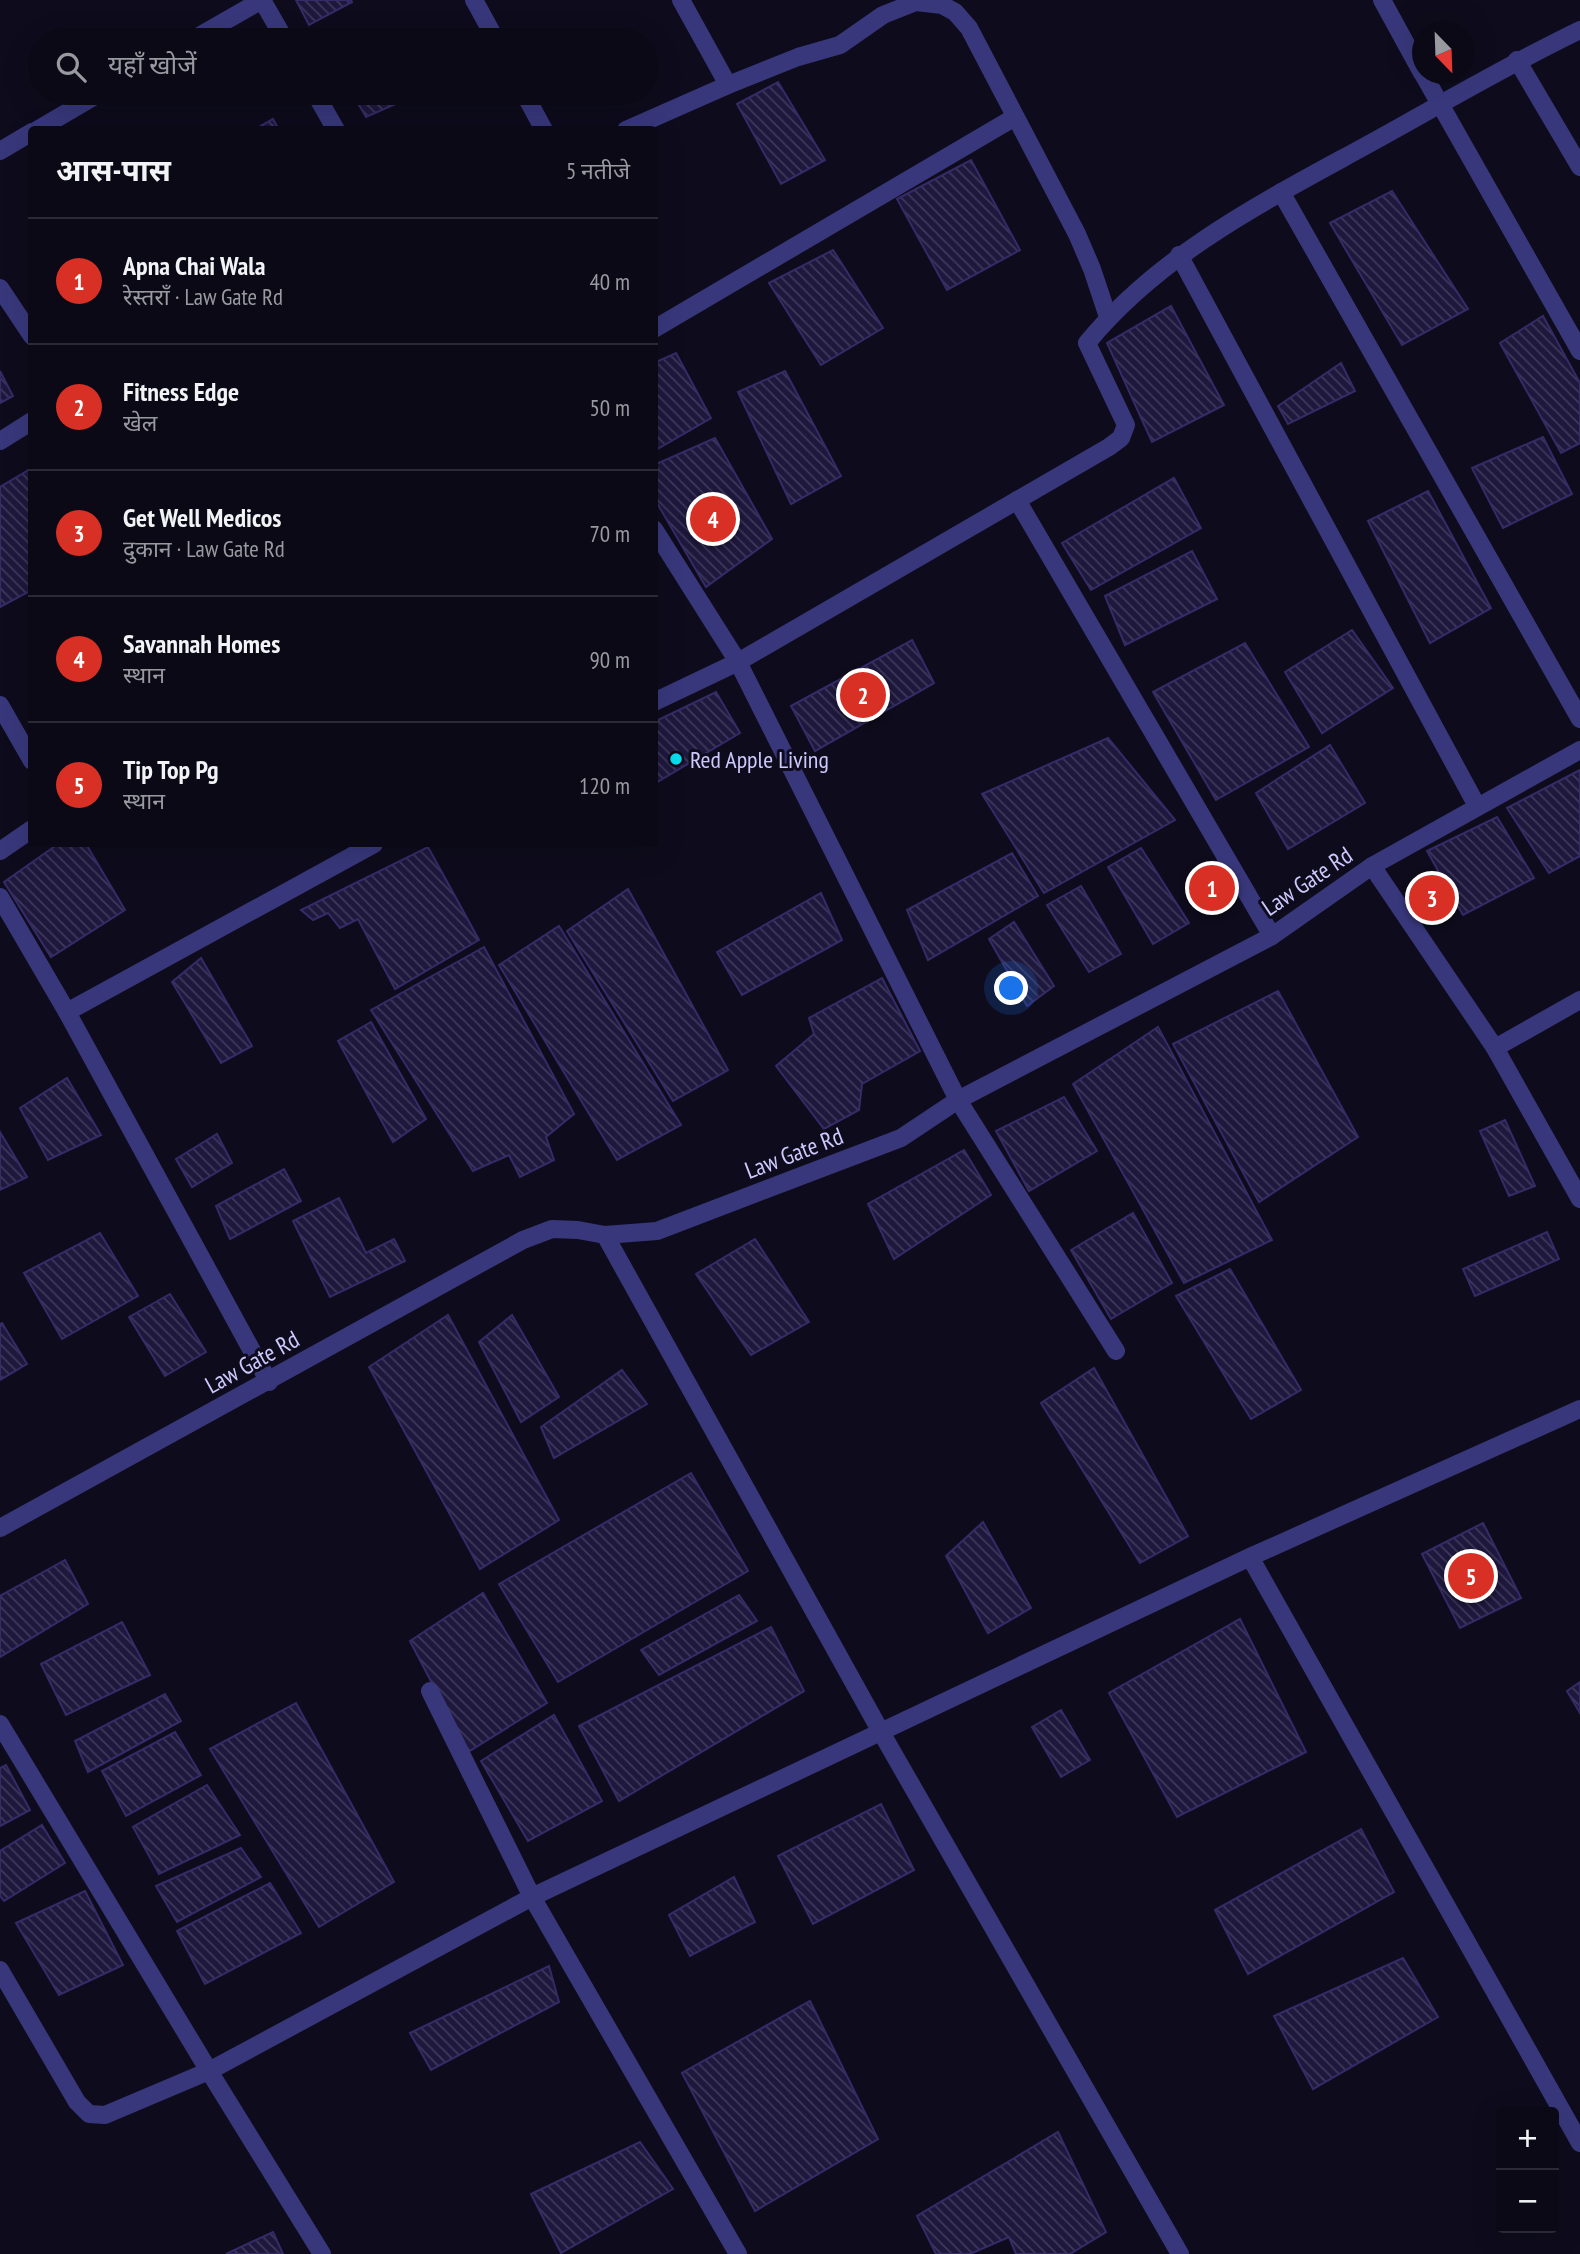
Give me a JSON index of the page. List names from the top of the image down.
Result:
{
  "streets": {
    "street": ["Law Gate Rd"]
  },
  "places": ["Red Apple Living"],
  "north": "bottom right",
  "page": {
    "search": "यहाँ खोजें",
    "heading": ["आस-पास", "5 नतीजे"],
    "list": [
      {
        "mark": "1",
        "name": "Apna Chai Wala",
        "note": "रेस्तराँ · Law Gate Rd",
        "value": "40 m"
      },
      {
        "mark": "2",
        "name": "Fitness Edge",
        "note": "खेल",
        "value": "50 m"
      },
      {
        "mark": "3",
        "name": "Get Well Medicos",
        "note": "दुकान · Law Gate Rd",
        "value": "70 m"
      },
      {
        "mark": "4",
        "name": "Savannah Homes",
        "note": "स्थान",
        "value": "90 m"
      },
      {
        "mark": "5",
        "name": "Tip Top Pg",
        "note": "स्थान",
        "value": "120 m"
      }
    ],
    "pins": [
      "4",
      "2",
      "1",
      "3",
      "5"
    ],
    "map_buttons": ["+", "−"]
  }
}
